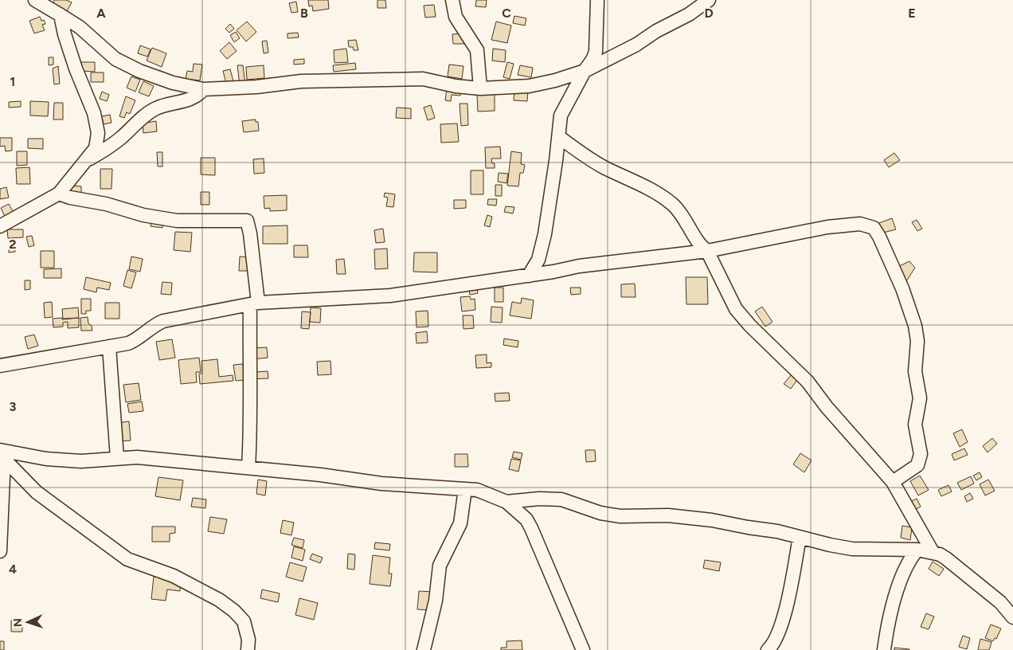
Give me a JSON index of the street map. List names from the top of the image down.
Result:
{
  "north": "left",
  "grid": {
    "columns": [
      "A",
      "B",
      "C",
      "D",
      "E"
    ],
    "rows": [
      "1",
      "2",
      "3",
      "4"
    ]
  }
}
